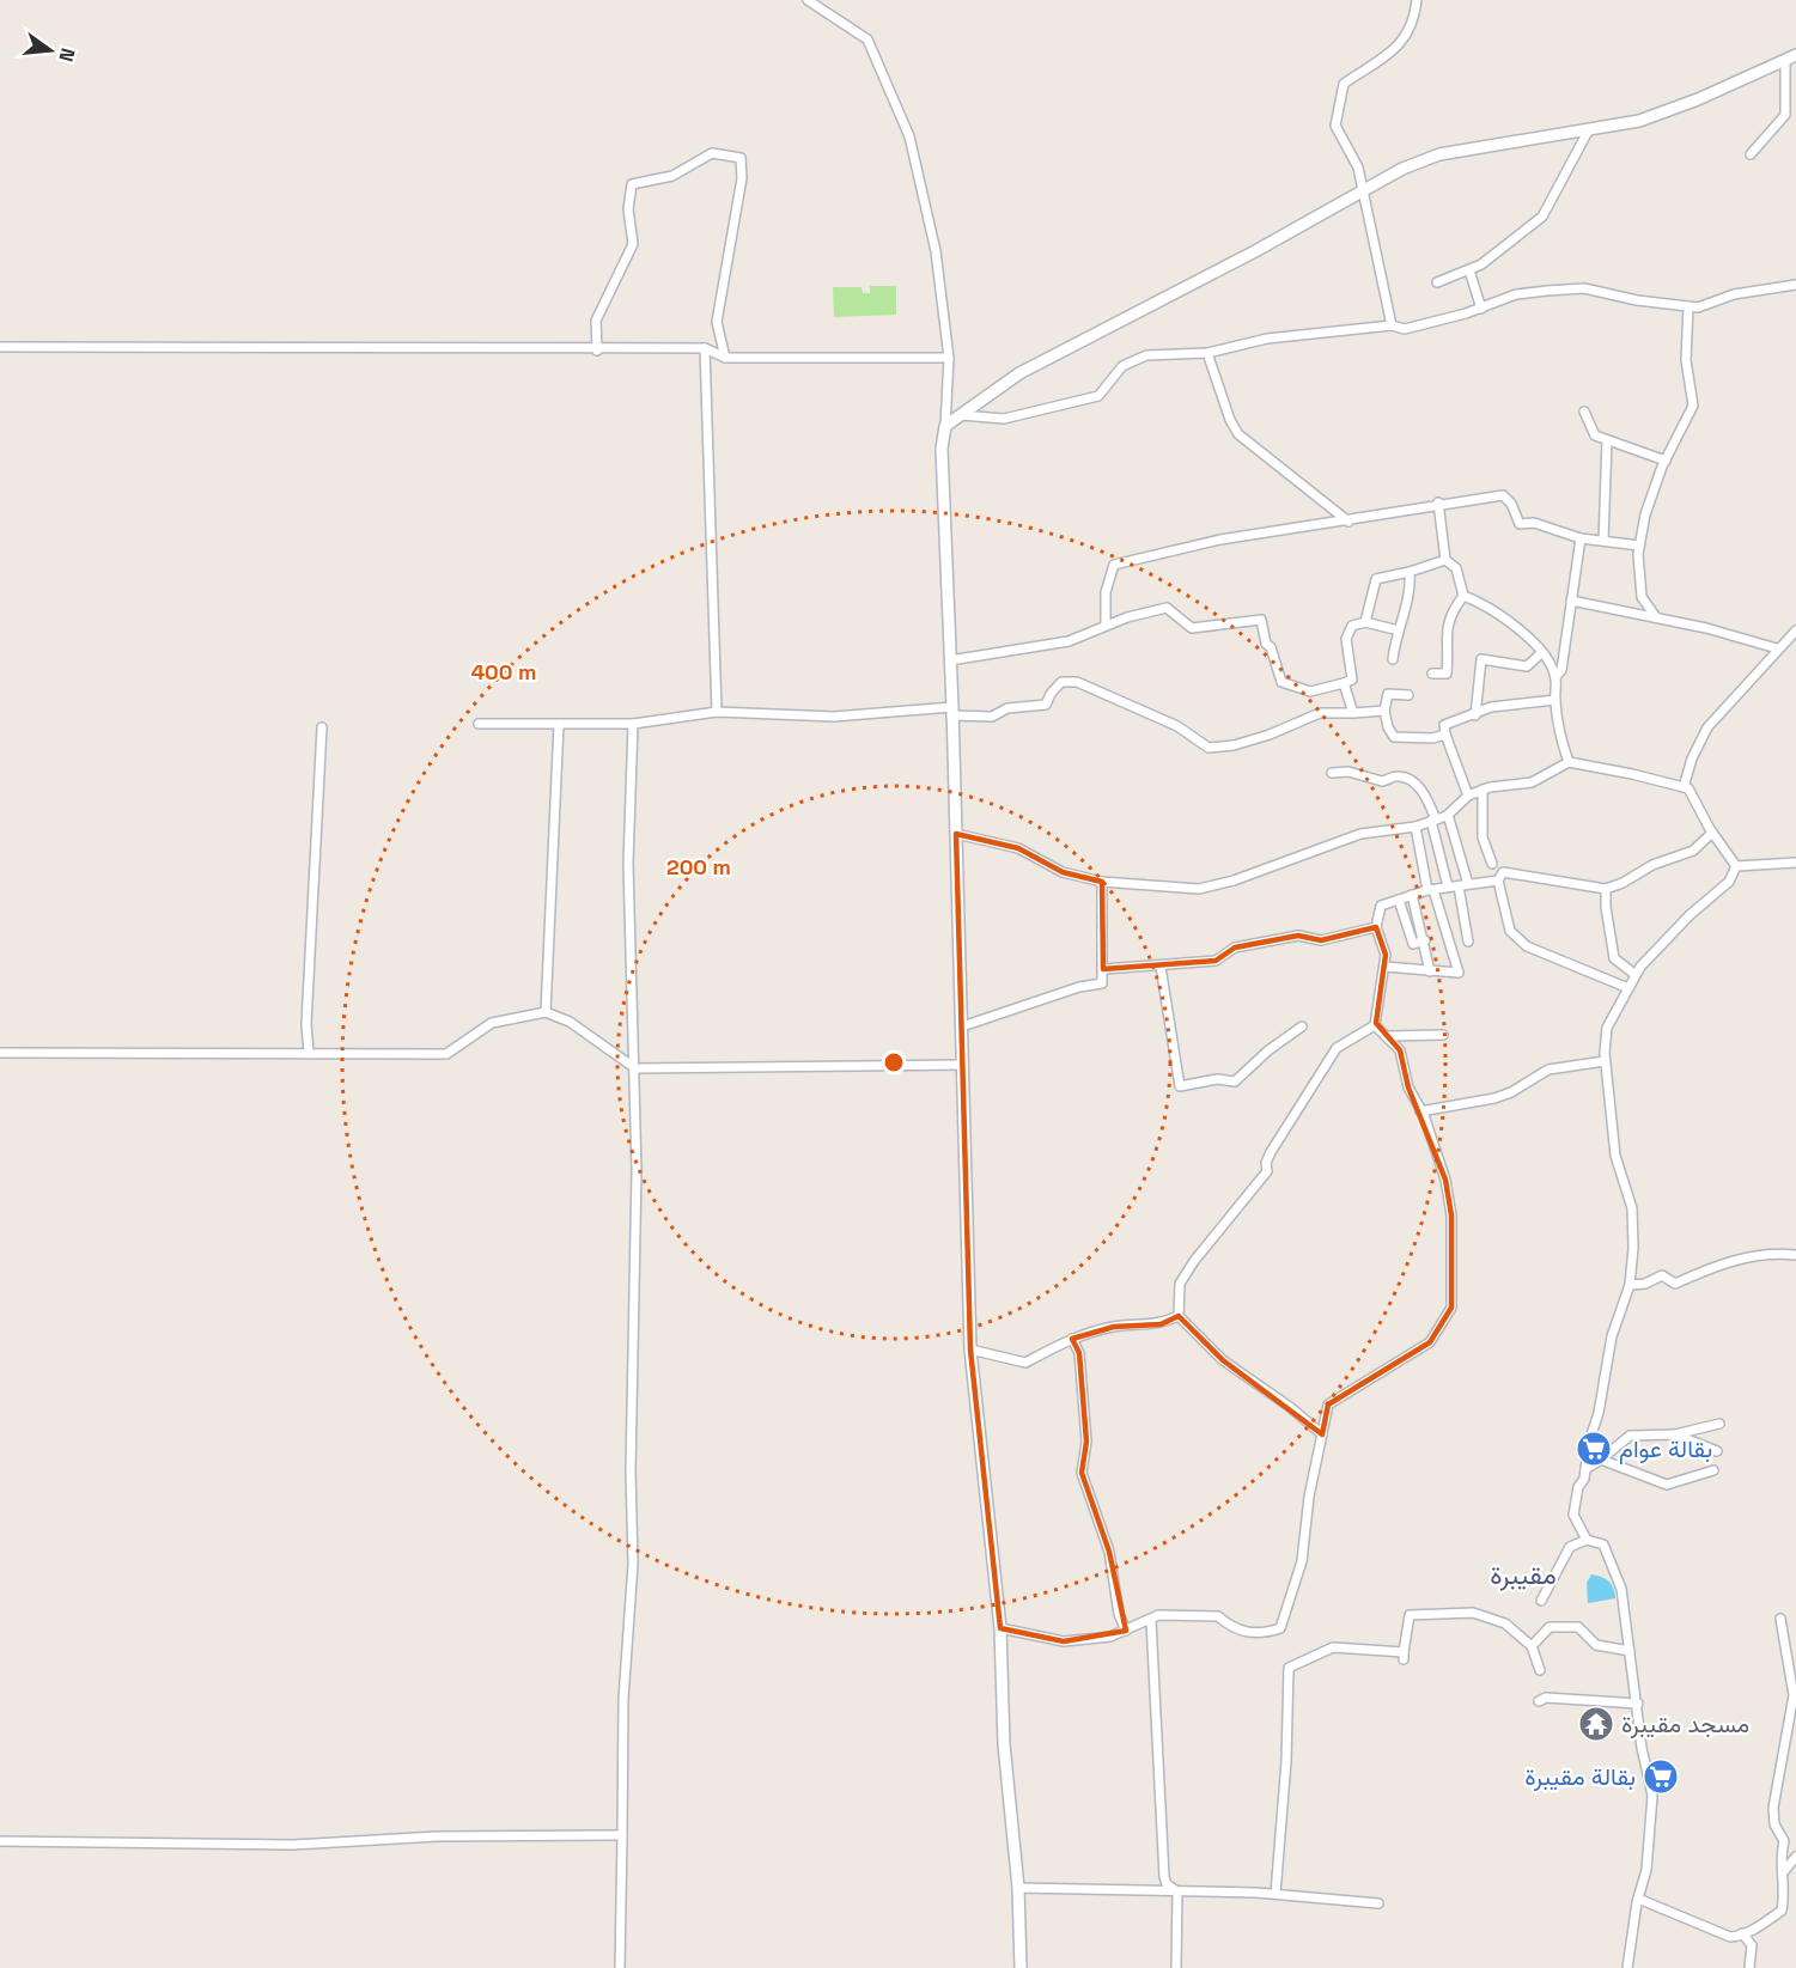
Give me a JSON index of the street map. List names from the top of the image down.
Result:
{
  "districts": ["مقيبرة"],
  "places": {
    "supermarket": ["بقالة عوام", "بقالة مقيبرة"],
    "temple": ["مسجد مقيبرة"]
  },
  "north": "right",
  "rings": ["400 m", "200 m"]
}
